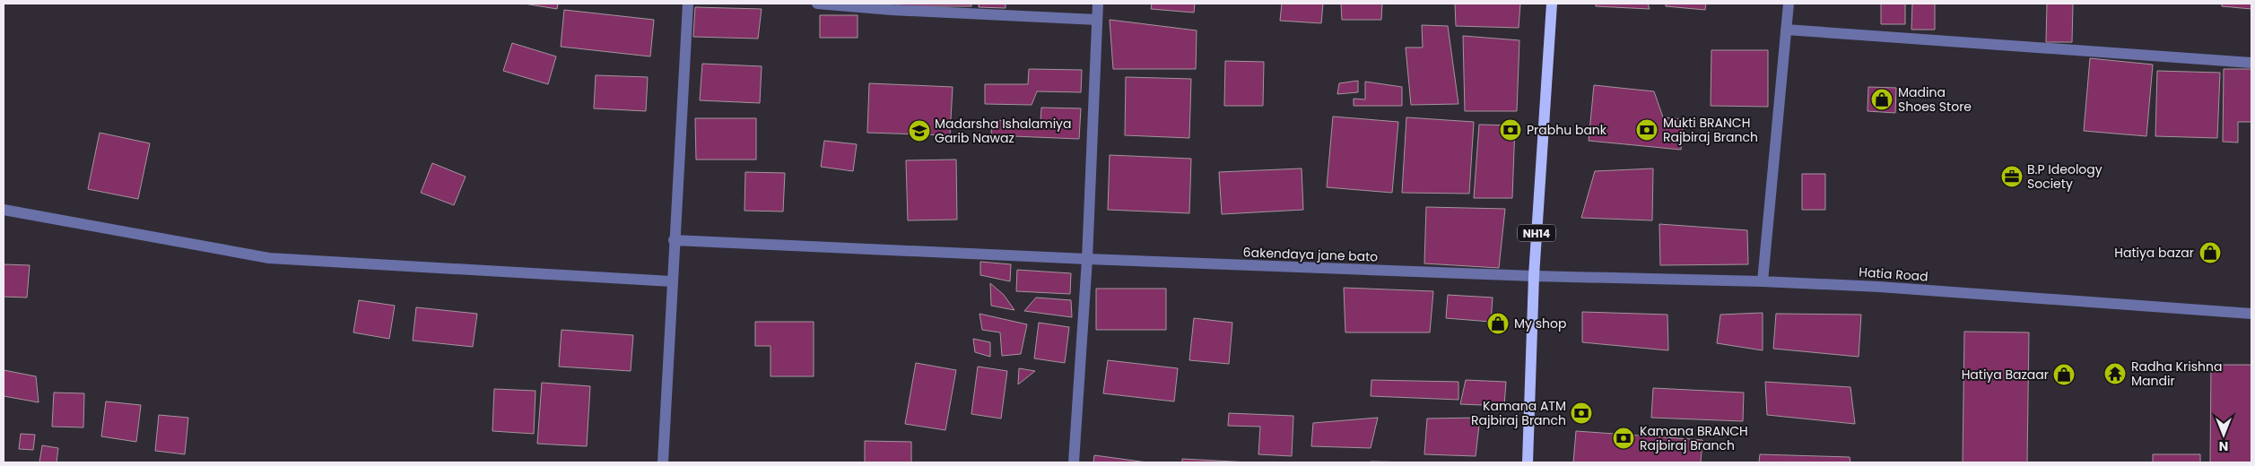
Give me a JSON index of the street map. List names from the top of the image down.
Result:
{
  "streets": {
    "main road": ["NH14"],
    "street": ["6akendaya jane bato", "Hatia Road"]
  },
  "crossings": [
    ["NH14", "6akendaya jane bato"],
    ["NH14", "Hatia Road"],
    ["6akendaya jane bato", "Hatia Road"]
  ],
  "places": {
    "shop": [
      "Madina Shoes Store",
      "Hatiya bazar",
      "My shop",
      "Hatiya Bazaar"
    ],
    "bank": [
      "Prabhu bank",
      "Mukti BRANCH Rajbiraj Branch",
      "Kamana ATM Rajbiraj Branch",
      "Kamana BRANCH Rajbiraj Branch"
    ],
    "school or university": ["Madarsha Ishalamiya Garib Nawaz"],
    "office": ["B.P Ideology Society"],
    "temple": ["Radha Krishna Mandir"]
  },
  "north": "bottom"
}
